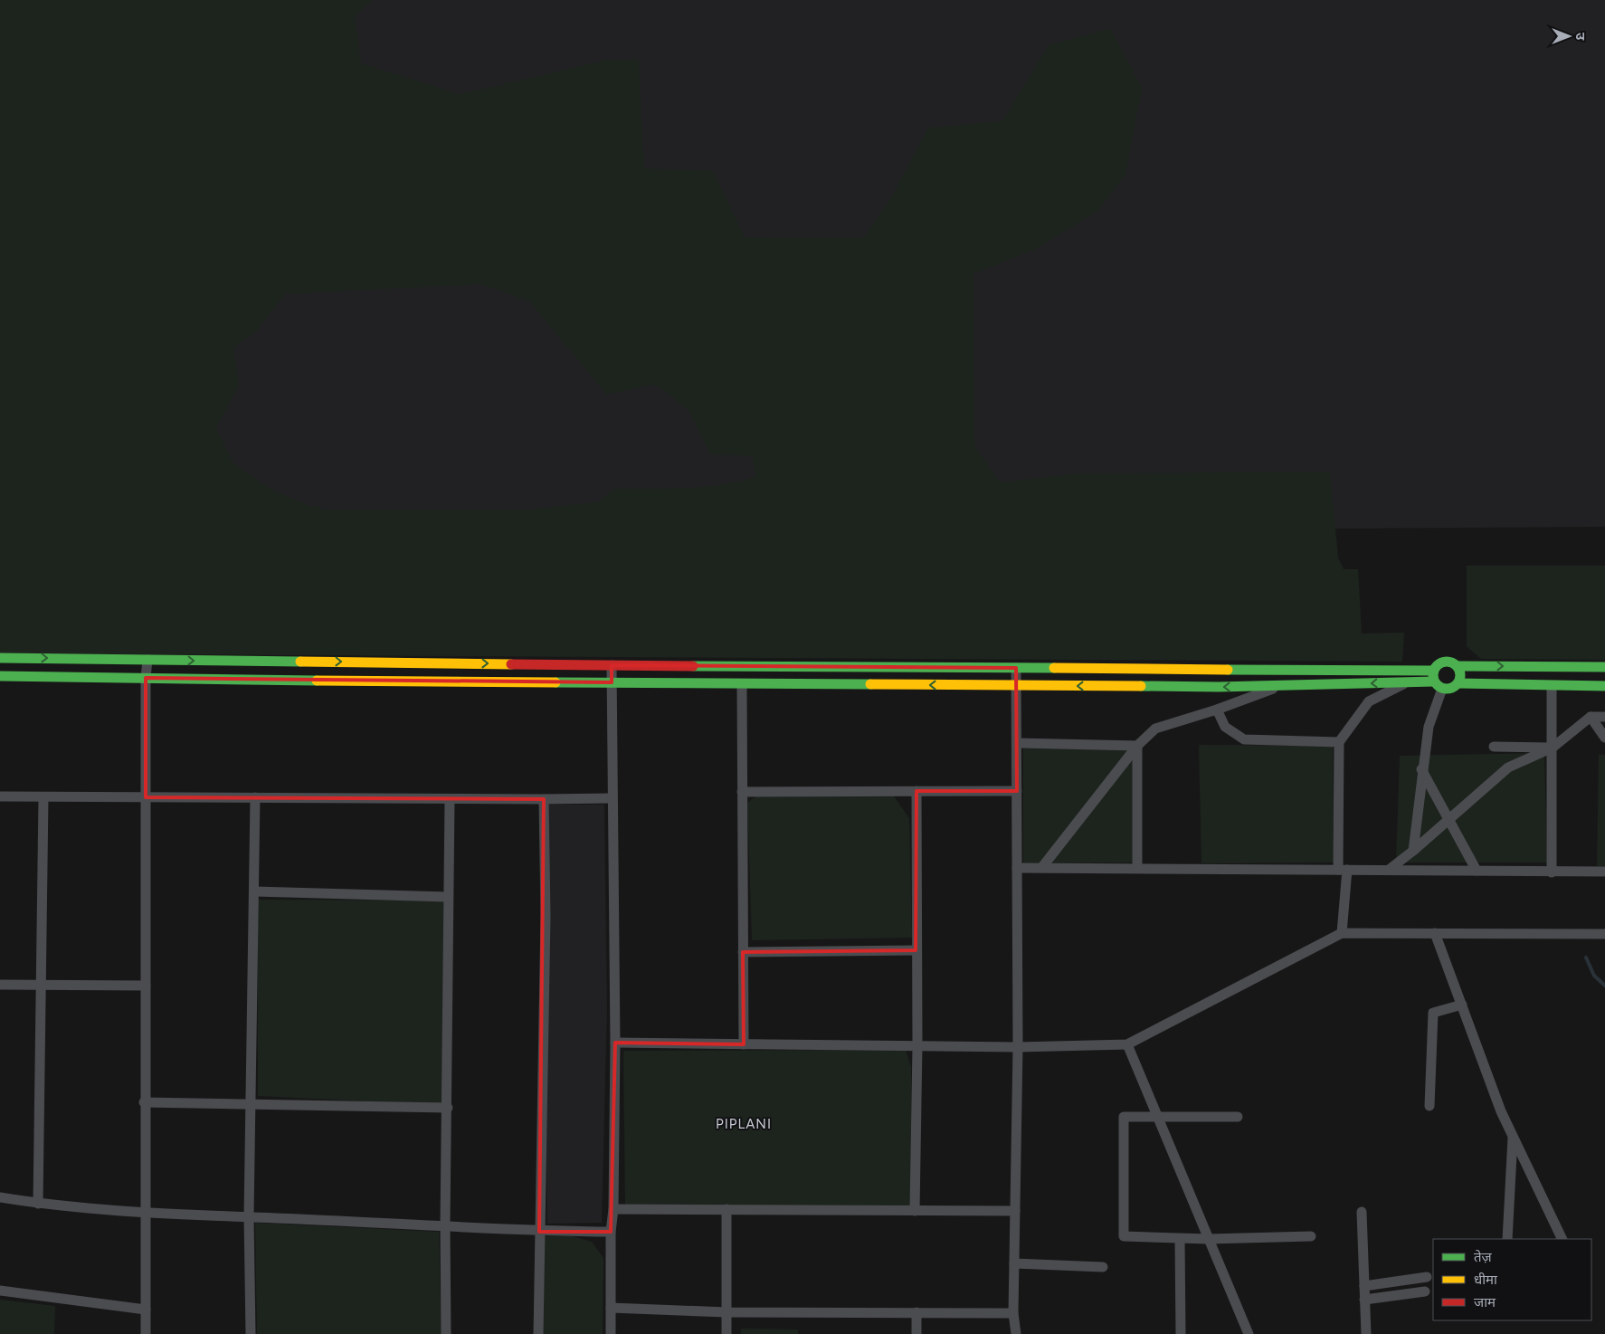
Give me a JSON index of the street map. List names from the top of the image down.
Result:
{
  "districts": ["PIPLANI"],
  "legend": ["तेज़", "धीमा", "जाम"],
  "north": "right"
}
